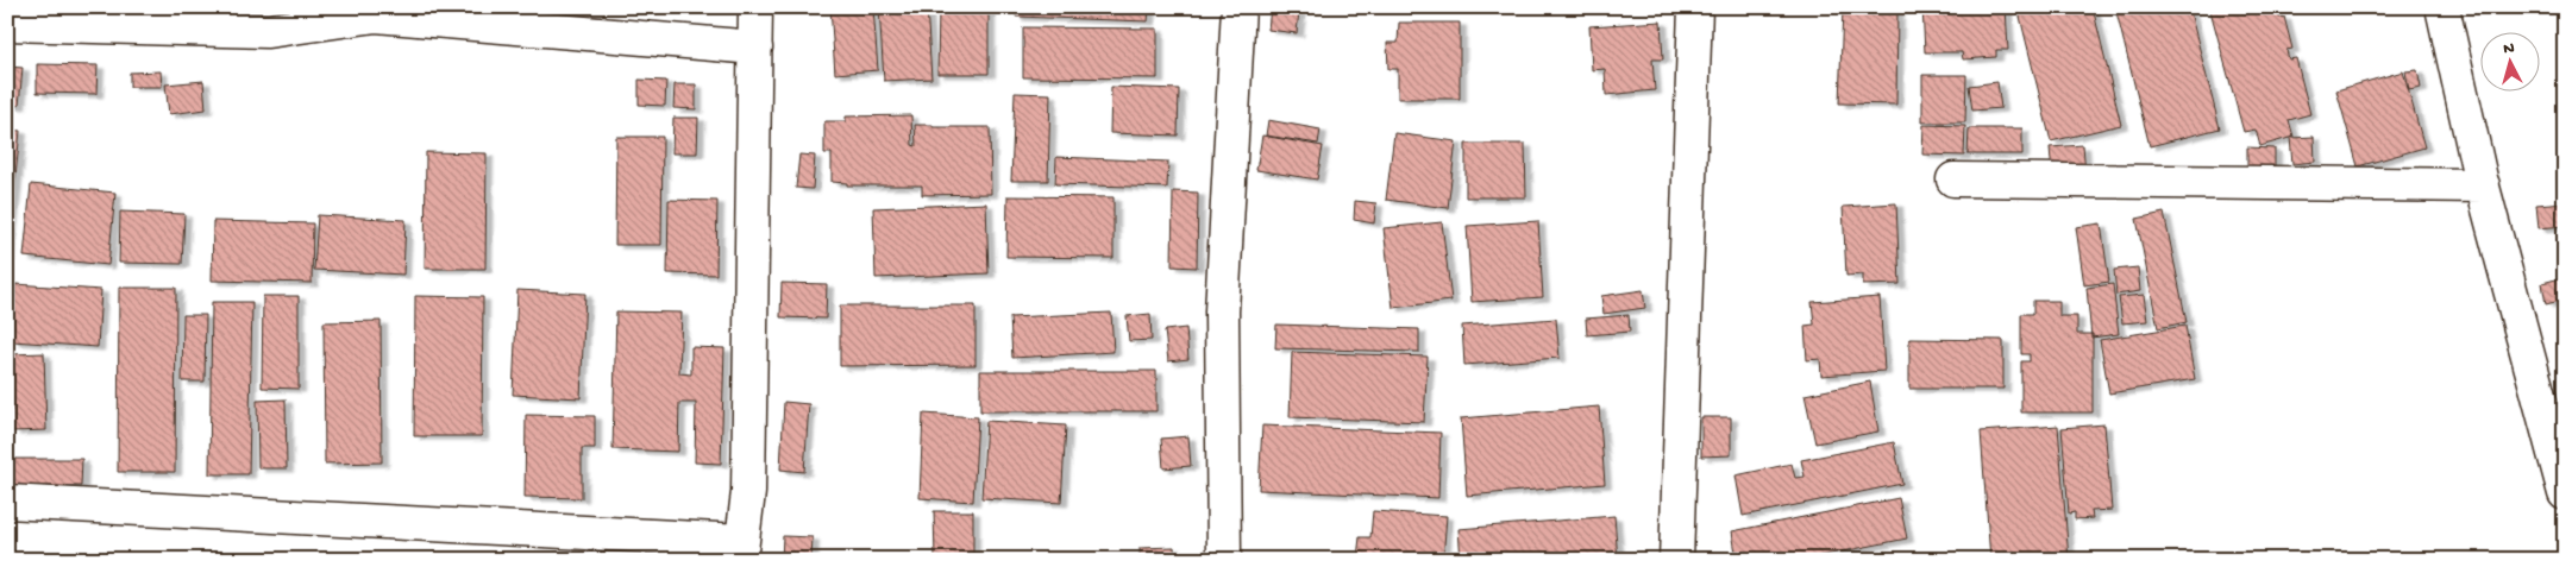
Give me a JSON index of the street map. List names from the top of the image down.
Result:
{
  "north": "top"
}
